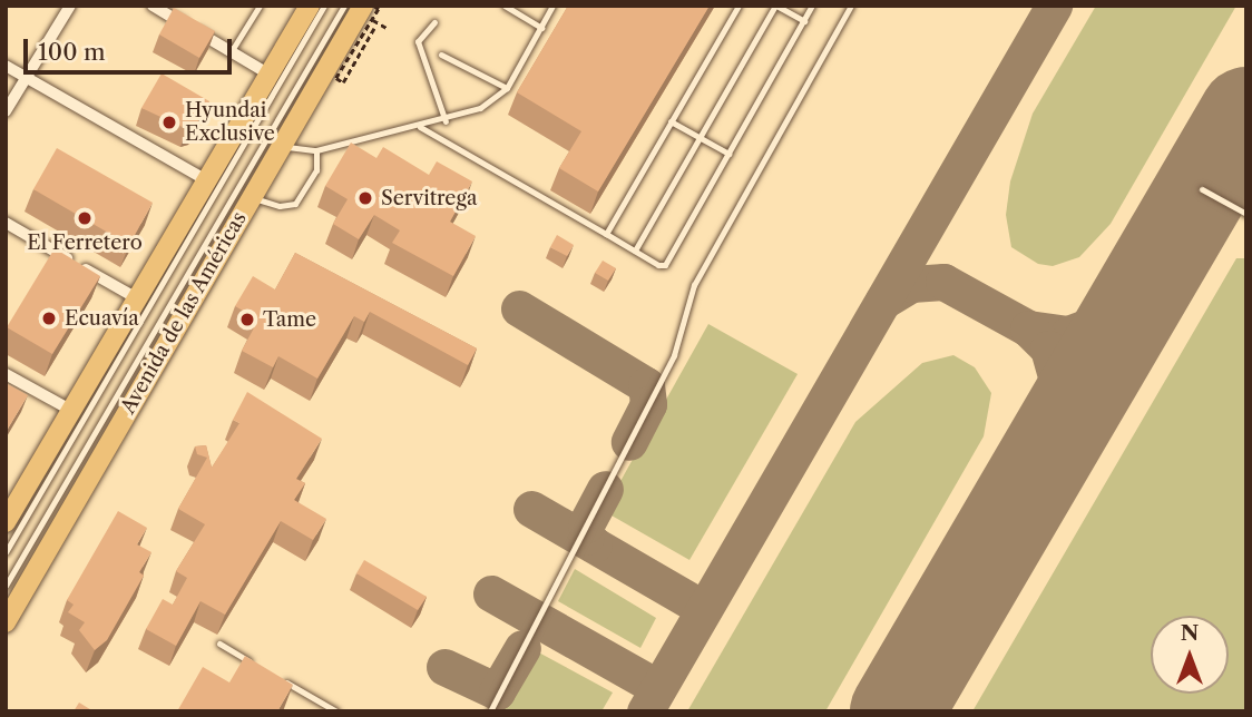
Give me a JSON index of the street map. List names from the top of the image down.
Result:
{
  "streets": {
    "main road": ["Avenida de las Américas"]
  },
  "places": [
    "Hyundai Exclusive",
    "Servitrega",
    "El Ferretero",
    "Ecuavía",
    "Tame"
  ],
  "scale_bar": "100 m",
  "north": "top"
}
